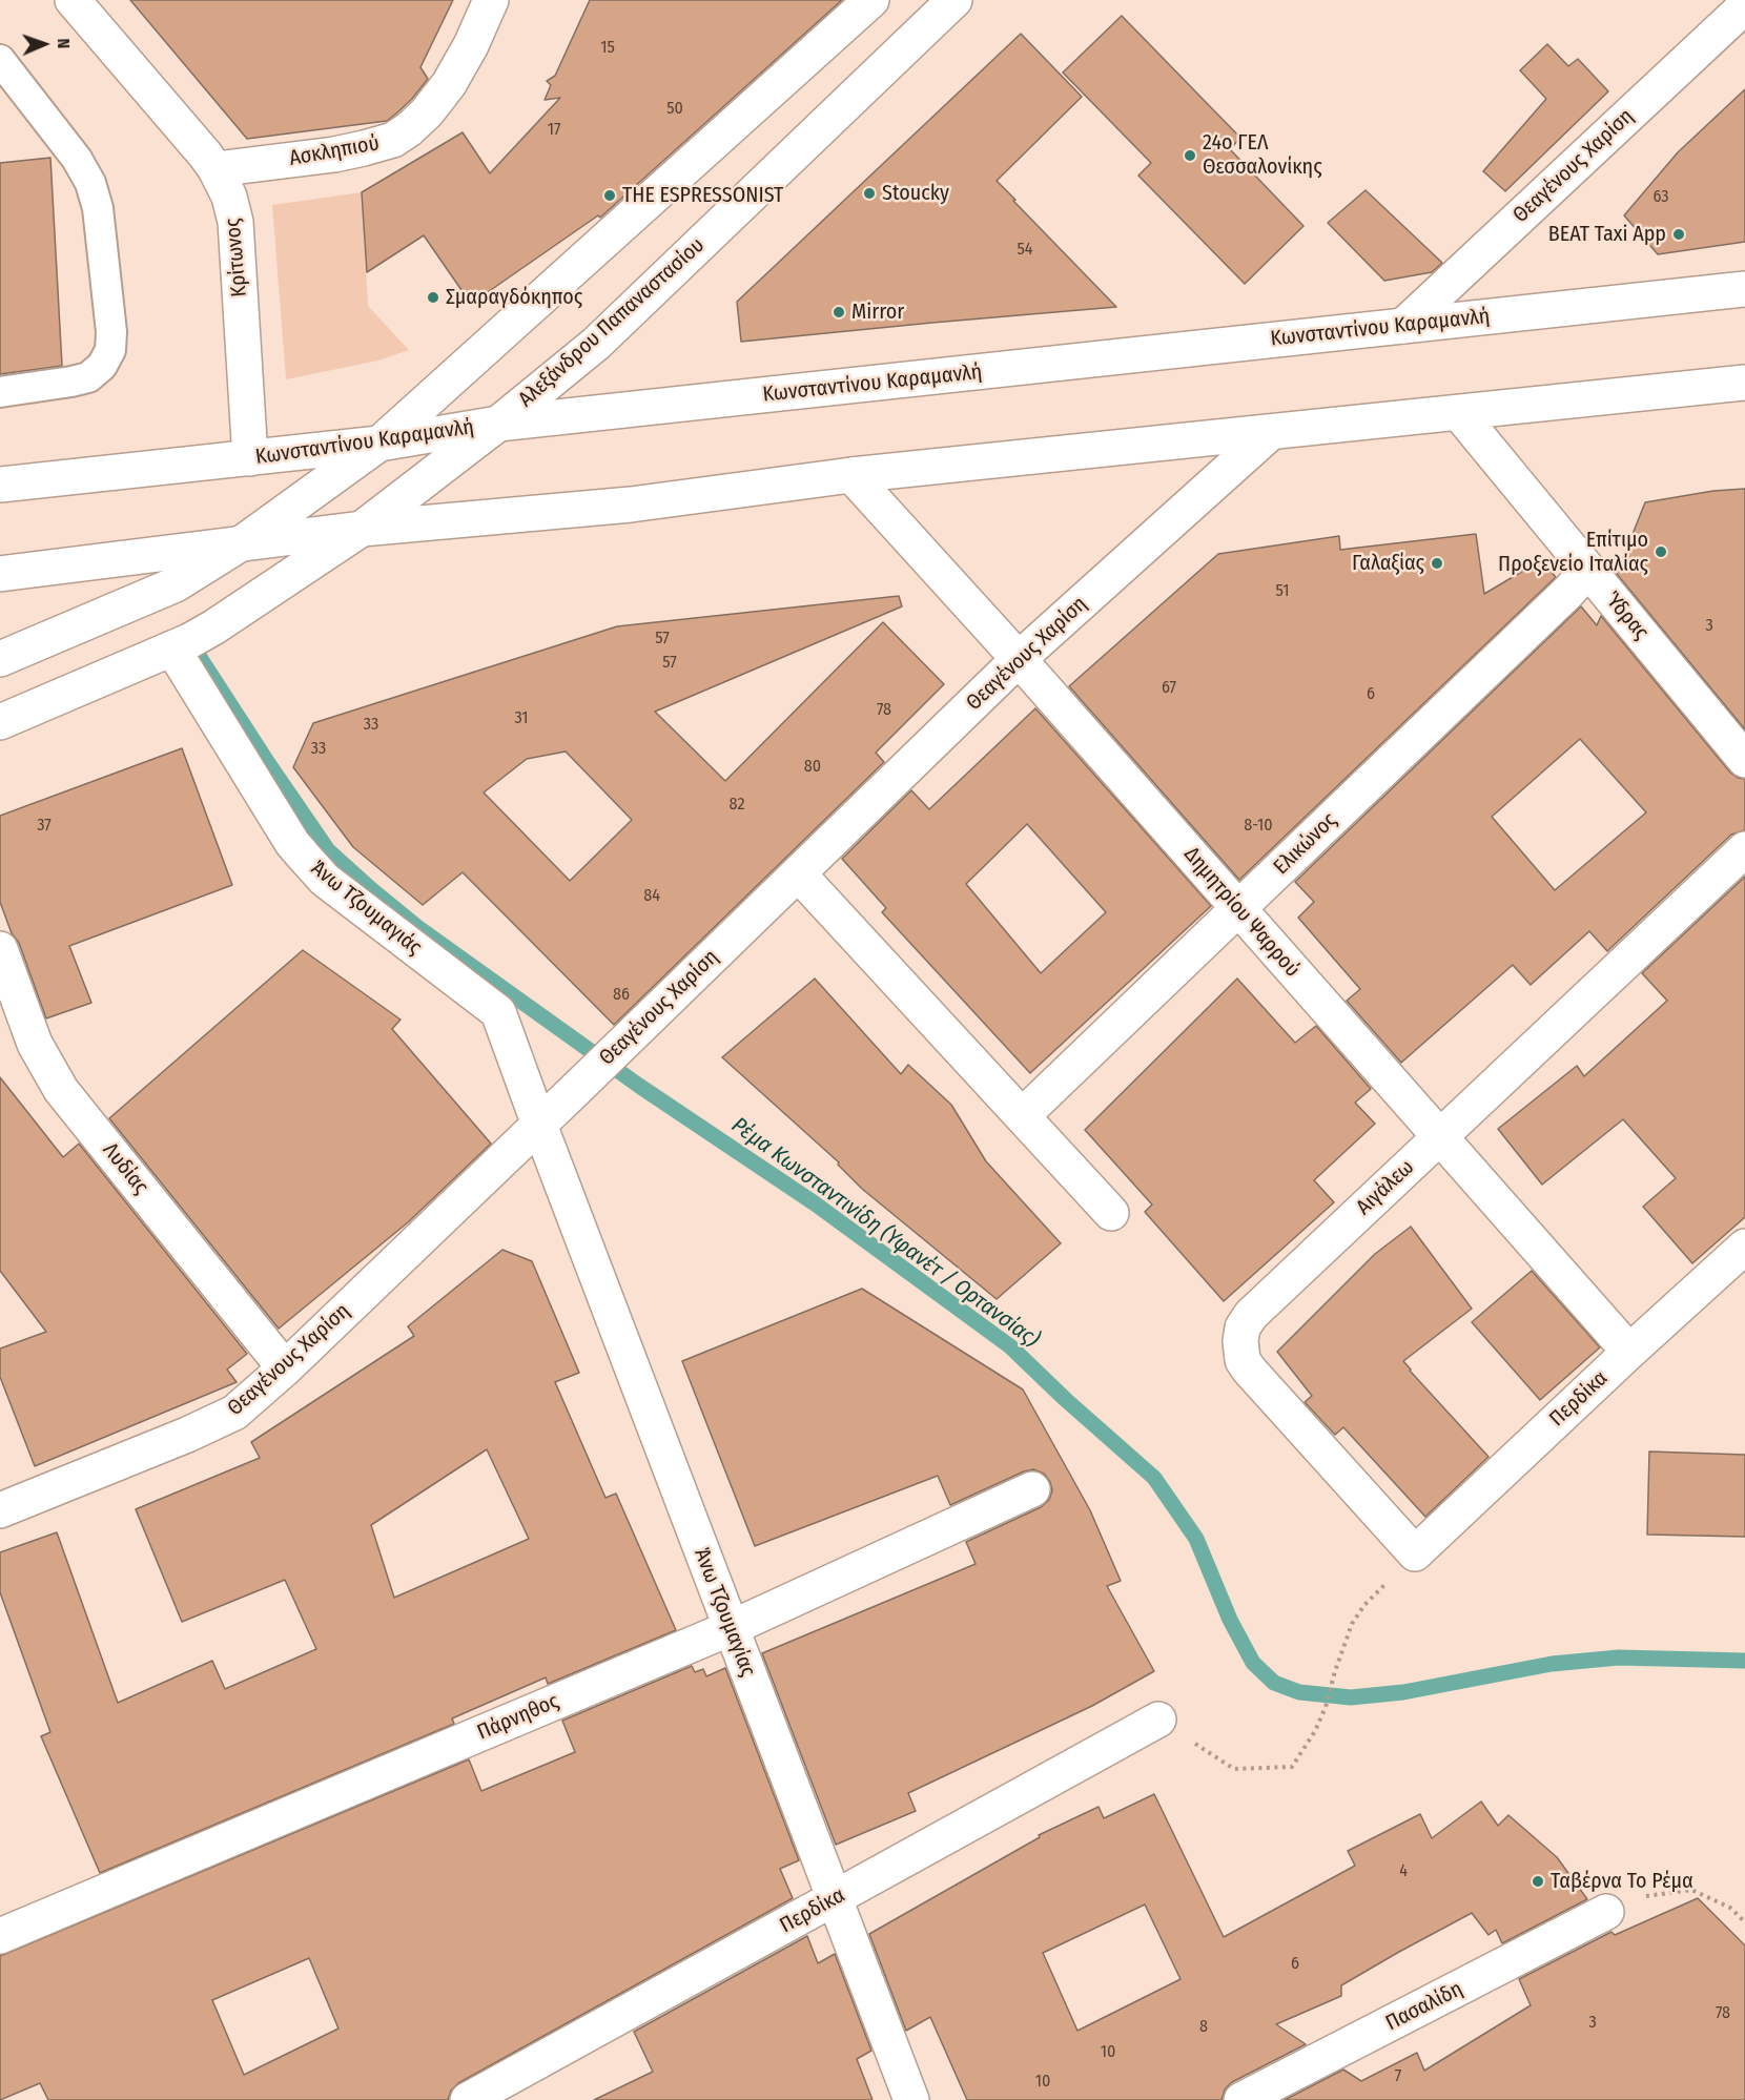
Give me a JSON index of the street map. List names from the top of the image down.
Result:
{
  "streets": {
    "street": [
      "Ασκληπιού",
      "Θεαγένους Χαρίση",
      "Κρίτωνος",
      "Αλεξάνδρου Παπαναστασίου",
      "Κωνσταντίνου Καραμανλή",
      "Ύδρας",
      "Ελικώνος",
      "Άνω Τζουμαγιάς",
      "Δημητρίου Ψαρρού",
      "Λυδίας",
      "Αιγάλεω",
      "Περδίκα",
      "Άνω Τζουμαγίας",
      "Πάρνηθος",
      "Πασαλίδη"
    ]
  },
  "crossings": [
    ["Ασκληπιού", "Κρίτωνος"],
    ["Θεαγένους Χαρίση", "Κωνσταντίνου Καραμανλή"],
    ["Θεαγένους Χαρίση", "Άνω Τζουμαγιάς"],
    ["Θεαγένους Χαρίση", "Δημητρίου Ψαρρού"],
    ["Θεαγένους Χαρίση", "Λυδίας"],
    ["Θεαγένους Χαρίση", "Άνω Τζουμαγίας"],
    ["Κρίτωνος", "Κωνσταντίνου Καραμανλή"],
    ["Αλεξάνδρου Παπαναστασίου", "Κωνσταντίνου Καραμανλή"],
    ["Αλεξάνδρου Παπαναστασίου", "Άνω Τζουμαγιάς"],
    ["Ύδρας", "Ελικώνος"],
    ["Ελικώνος", "Δημητρίου Ψαρρού"],
    ["Άνω Τζουμαγιάς", "Άνω Τζουμαγίας"],
    ["Δημητρίου Ψαρρού", "Αιγάλεω"],
    ["Δημητρίου Ψαρρού", "Περδίκα"],
    ["Αιγάλεω", "Περδίκα"],
    ["Περδίκα", "Άνω Τζουμαγίας"],
    ["Άνω Τζουμαγίας", "Πάρνηθος"]
  ],
  "water": ["Ρέμα Κωνσταντινίδη (Υφανέτ / Ορτανσίας)"],
  "places": [
    "24ο ΓΕΛ Θεσσαλονίκης",
    "Stoucky",
    "THE ESPRESSONIST",
    "ΒΕΑΤ Taxi App",
    "Σμαραγδόκηπος",
    "Mirror",
    "Επίτιμο Προξενείο Ιταλίας",
    "Γαλαξίας",
    "Ταβέρνα Το Ρέμα"
  ],
  "house_numbers": [
    "15",
    "50",
    "17",
    "63",
    "54",
    "51",
    "3",
    "57",
    "57",
    "67",
    "6",
    "78",
    "31",
    "33",
    "33",
    "80",
    "82",
    "37",
    "8-10",
    "84",
    "86",
    "4",
    "6",
    "78",
    "3",
    "8",
    "10",
    "7",
    "10"
  ],
  "north": "right"
}
